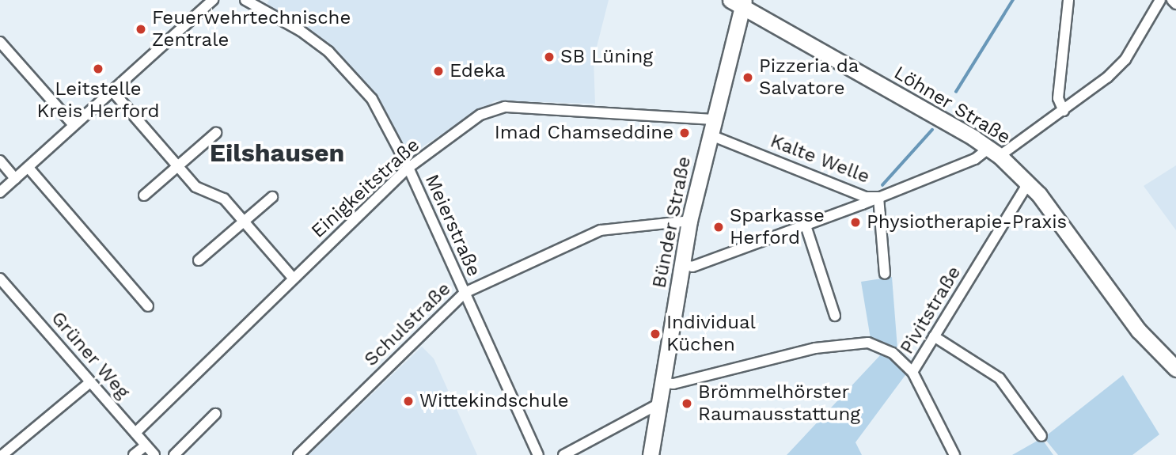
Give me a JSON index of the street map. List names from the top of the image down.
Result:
{
  "streets": {
    "main road": ["Löhner Straße", "Bünder Straße"],
    "street": [
      "Kalte Welle",
      "Einigkeitstraße",
      "Meierstraße",
      "Pivitstraße",
      "Schulstraße",
      "Grüner Weg"
    ]
  },
  "crossings": [
    ["Löhner Straße", "Bünder Straße"],
    ["Löhner Straße", "Pivitstraße"],
    ["Kalte Welle", "Einigkeitstraße"],
    ["Kalte Welle", "Bünder Straße"],
    ["Einigkeitstraße", "Bünder Straße"],
    ["Einigkeitstraße", "Meierstraße"],
    ["Einigkeitstraße", "Grüner Weg"],
    ["Bünder Straße", "Pivitstraße"],
    ["Bünder Straße", "Schulstraße"],
    ["Meierstraße", "Schulstraße"]
  ],
  "districts": ["Eilshausen"],
  "places": [
    "Feuerwehrtechnische Zentrale",
    "SB Lüning",
    "Leitstelle Kreis Herford",
    "Edeka",
    "Pizzeria da Salvatore",
    "Imad Chamseddine",
    "Physiotherapie-Praxis",
    "Sparkasse Herford",
    "Individual Küchen",
    "Wittekindschule",
    "Brömmelhörster Raumausstattung"
  ]
}
